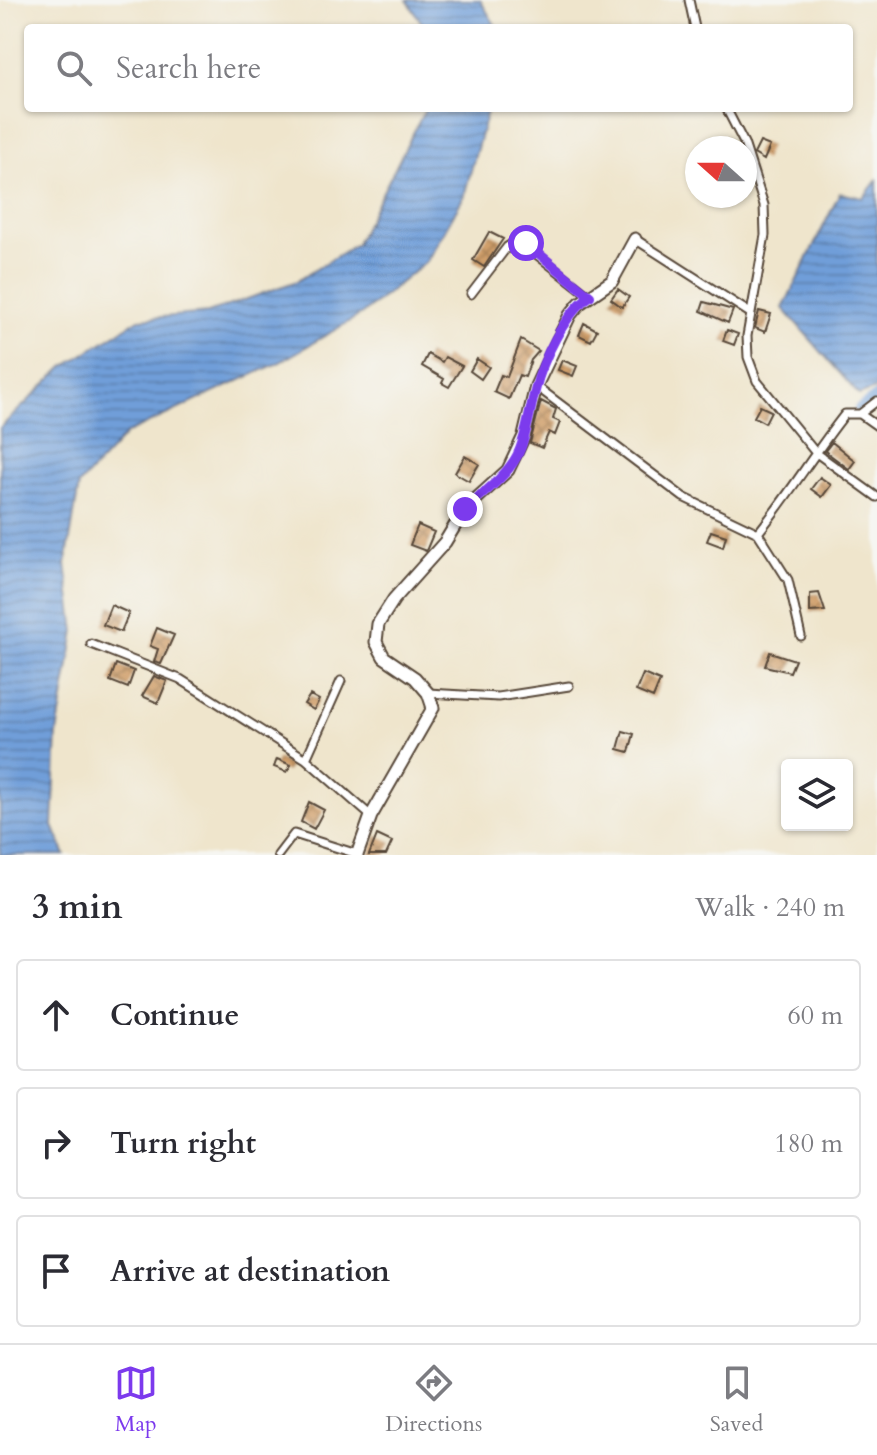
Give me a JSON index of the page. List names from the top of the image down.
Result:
{
  "north": "left",
  "page": {
    "search": "Search here",
    "heading": ["3 min", "Walk · 240 m"],
    "list": [
      ["Continue", "60 m"],
      ["Turn right", "180 m"],
      "Arrive at destination"
    ],
    "nav": ["Map", "Directions", "Saved"]
  }
}
